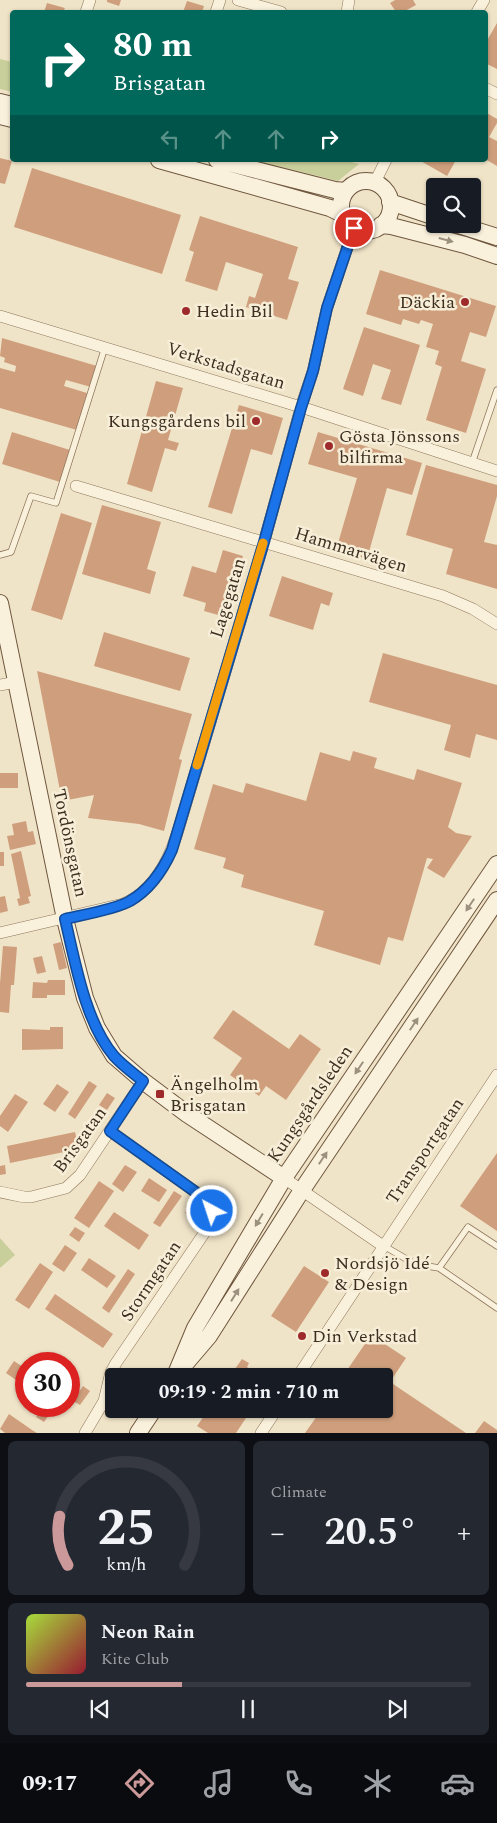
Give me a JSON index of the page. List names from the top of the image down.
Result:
{
  "streets": {
    "main road": ["Tordönsgatan", "Kungsgårdsleden"],
    "street": [
      "Verkstadsgatan",
      "Hammarvägen",
      "Lagegatan",
      "Brisgatan",
      "Transportgatan",
      "Stormgatan"
    ]
  },
  "crossings": [
    ["Verkstadsgatan", "Lagegatan"],
    ["Hammarvägen", "Lagegatan"],
    ["Lagegatan", "Tordönsgatan"],
    ["Tordönsgatan", "Kungsgårdsleden"],
    ["Tordönsgatan", "Brisgatan"],
    ["Brisgatan", "Stormgatan"]
  ],
  "places": {
    "other": [
      "Däckia",
      "Hedin Bil",
      "Kungsgårdens bil",
      "Gösta Jönssons bilfirma",
      "Nordsjö Idé & Design",
      "Din Verkstad"
    ],
    "transit": ["Ängelholm Brisgatan"]
  },
  "page": {
    "turn": ["80 m", "Brisgatan"],
    "limit": "30",
    "trip": "09:19 · 2 min · 710 m",
    "tile": "Climate",
    "heat": ["−", "20.5°", "+"],
    "song": ["Neon Rain", "Kite Club"],
    "tabs": "09:17",
    "gauge": ["25", "km/h"]
  }
}
